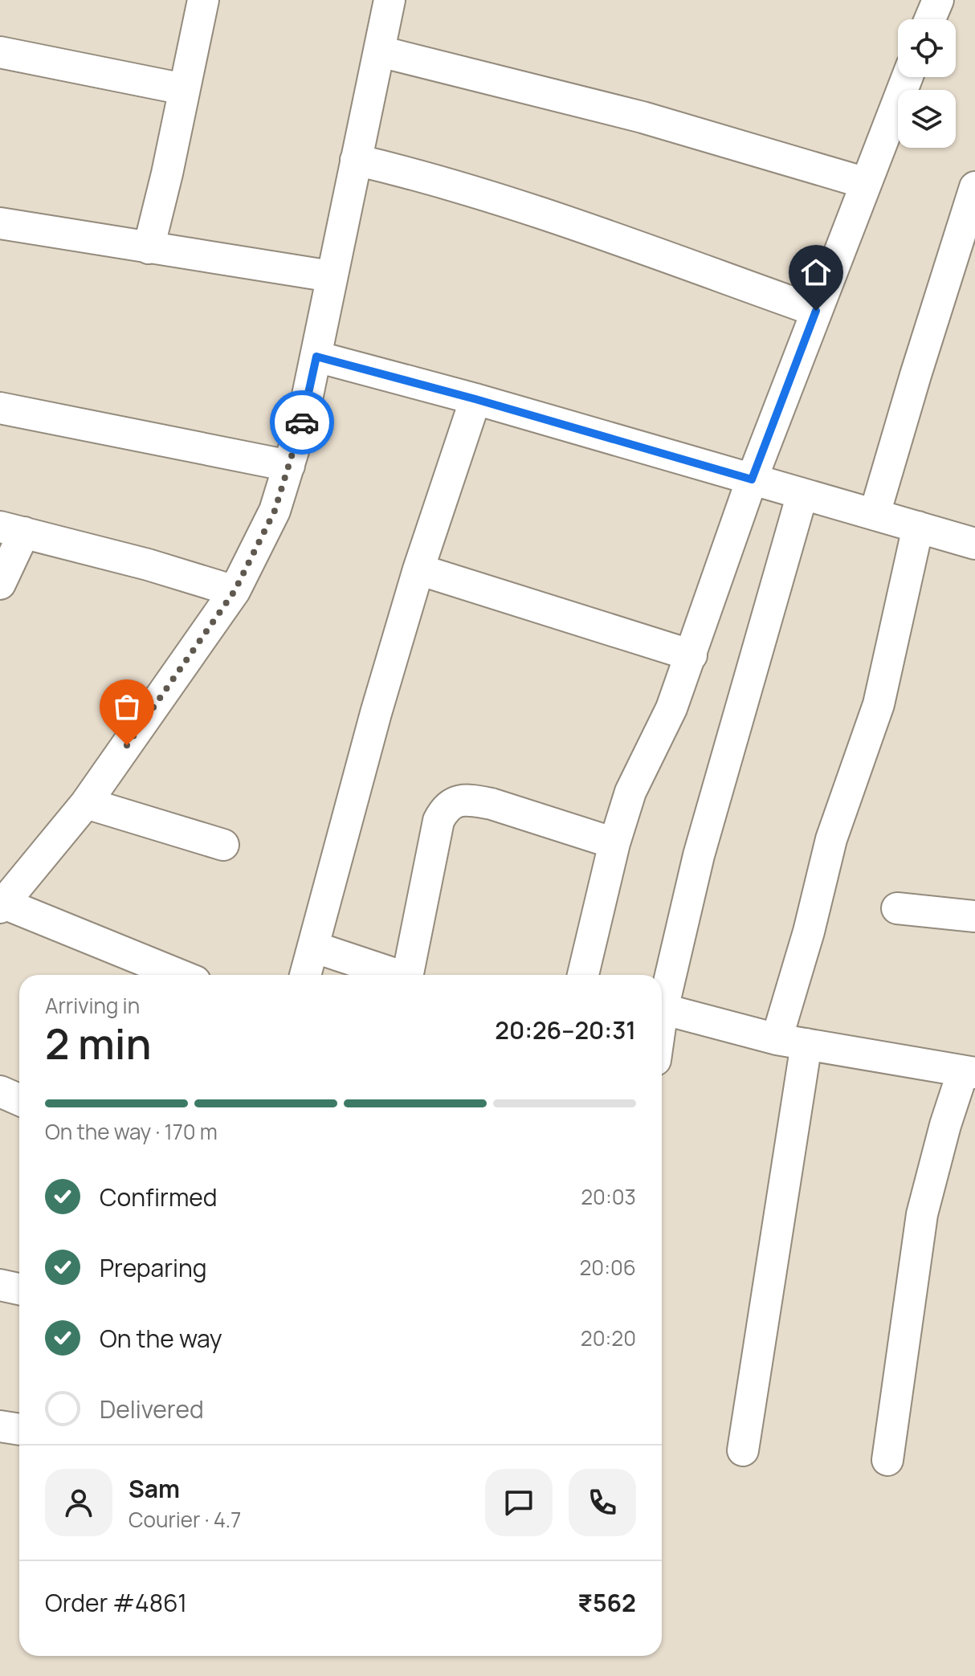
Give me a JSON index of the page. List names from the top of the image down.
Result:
{
  "page": {
    "heading": ["2 min", "Arriving in", "20:26–20:31"],
    "panel": [
      "Sam",
      "Courier · 4.7",
      "Order #4861",
      "₹562"
    ],
    "bar": "On the way · 170 m",
    "list": [
      ["Confirmed", "20:03"],
      ["Preparing", "20:06"],
      ["On the way", "20:20"],
      "Delivered"
    ]
  }
}
